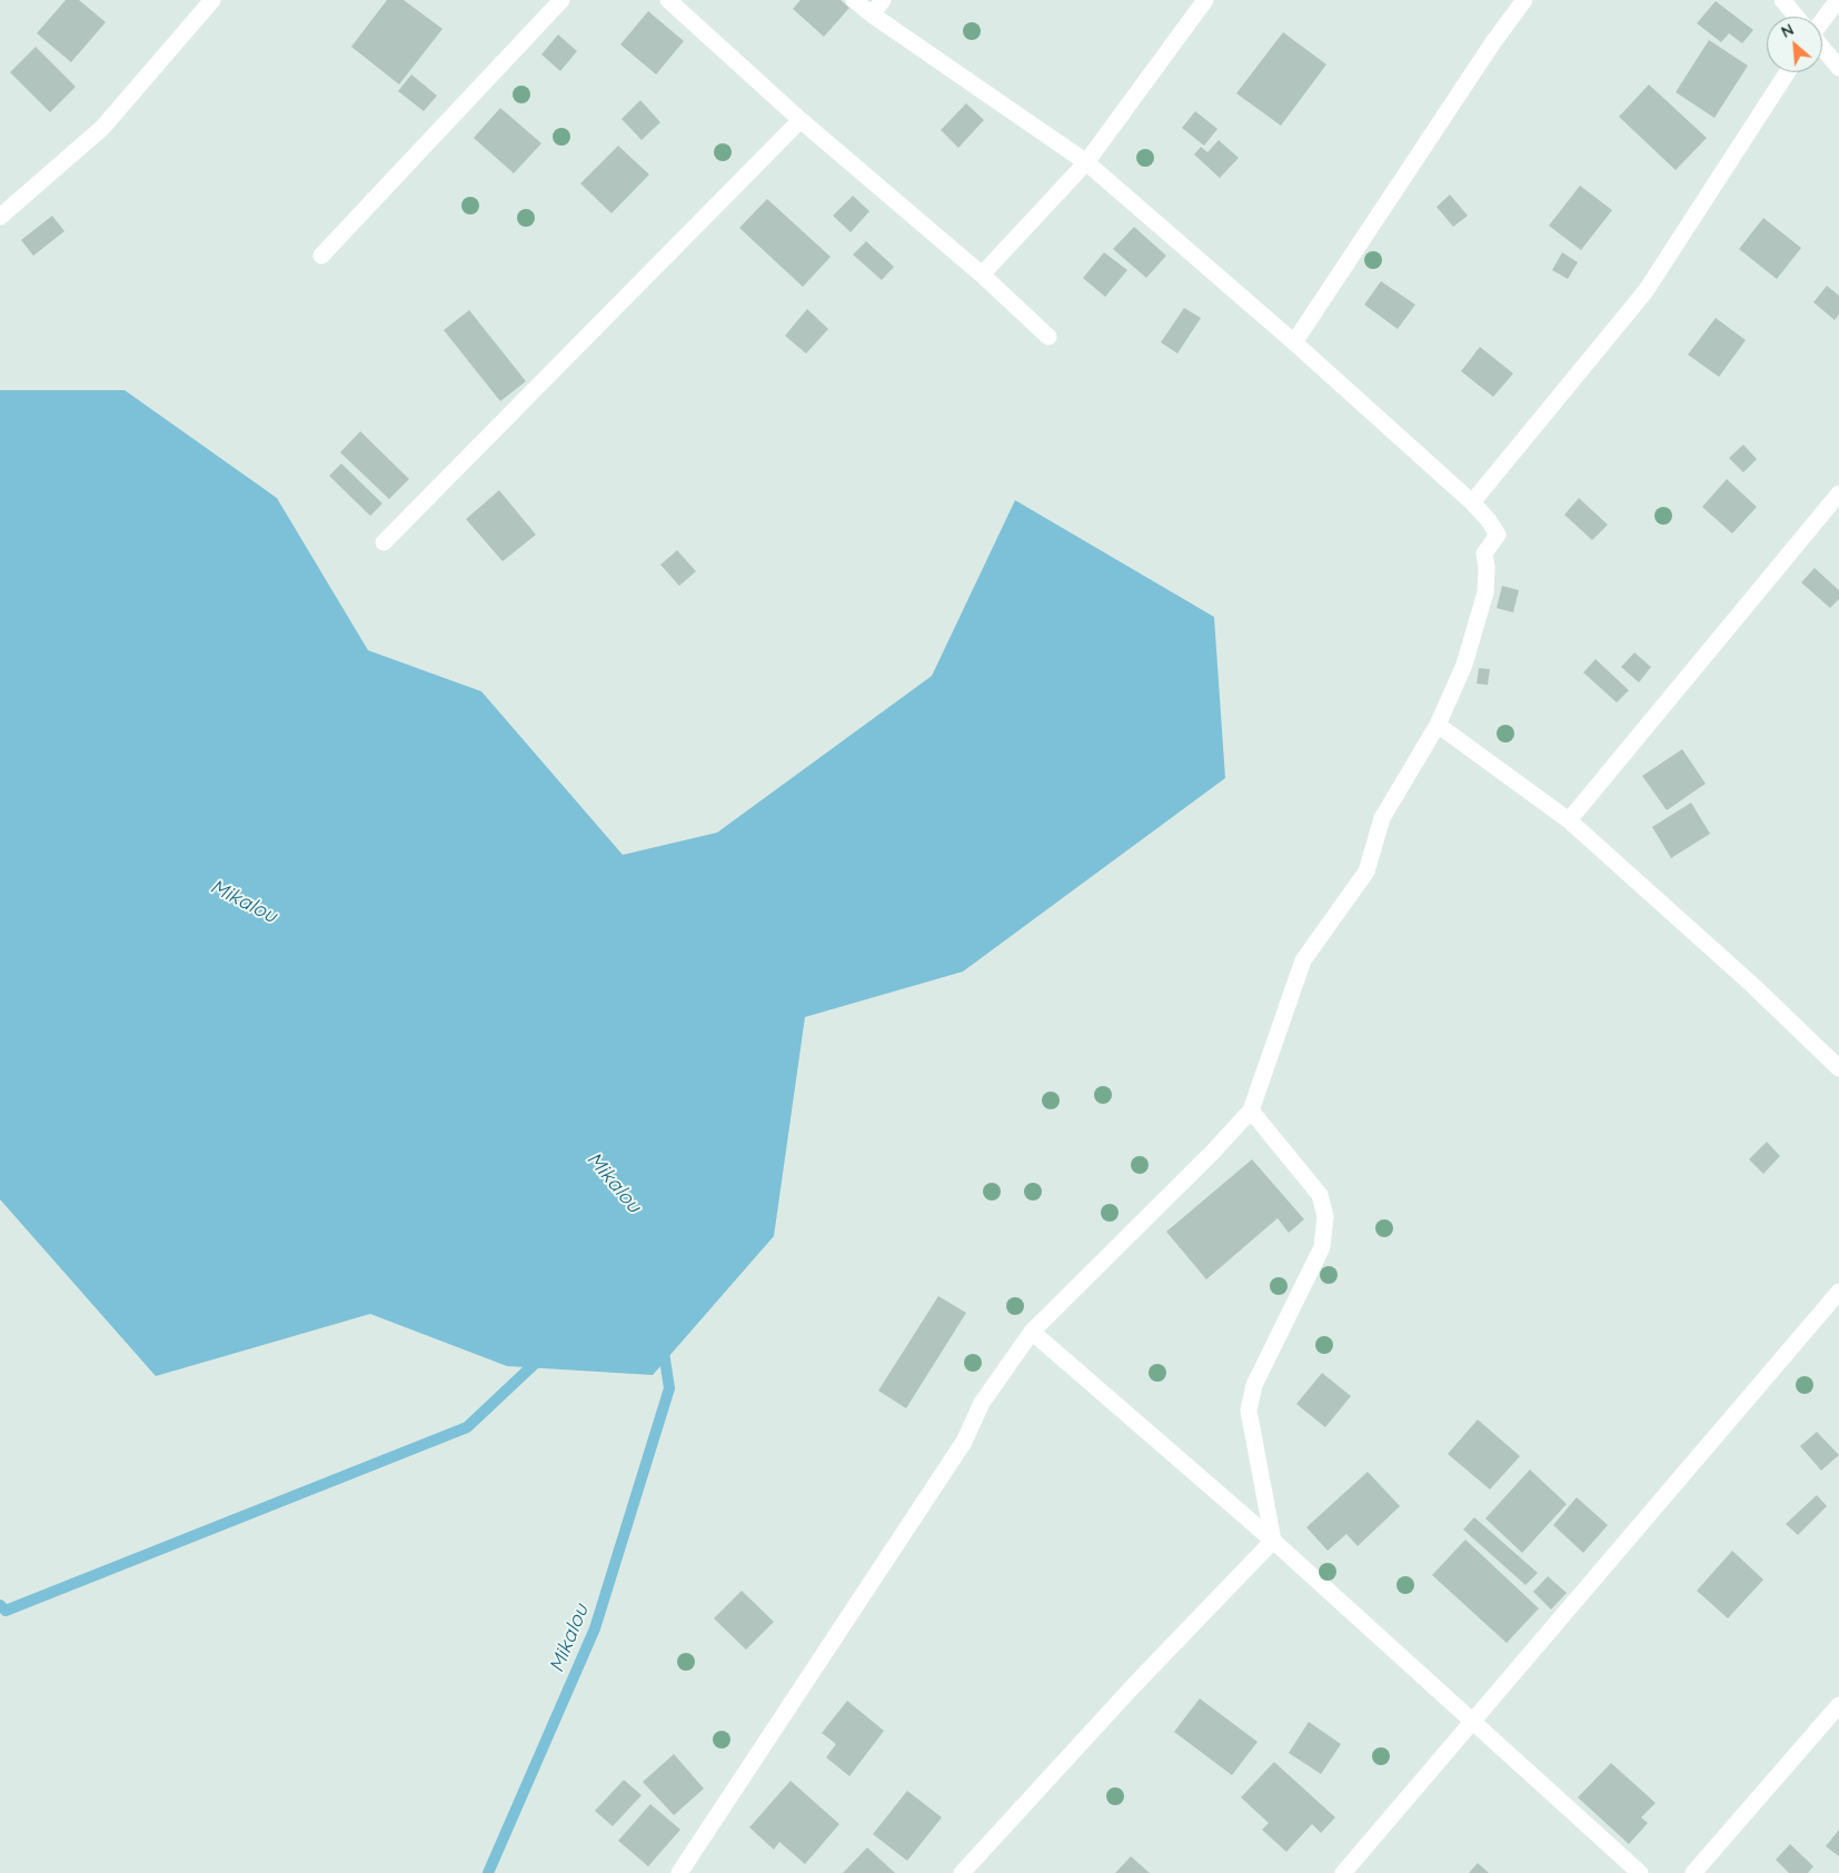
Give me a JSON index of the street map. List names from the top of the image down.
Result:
{
  "water": ["Mikalou"],
  "north": "top left"
}
